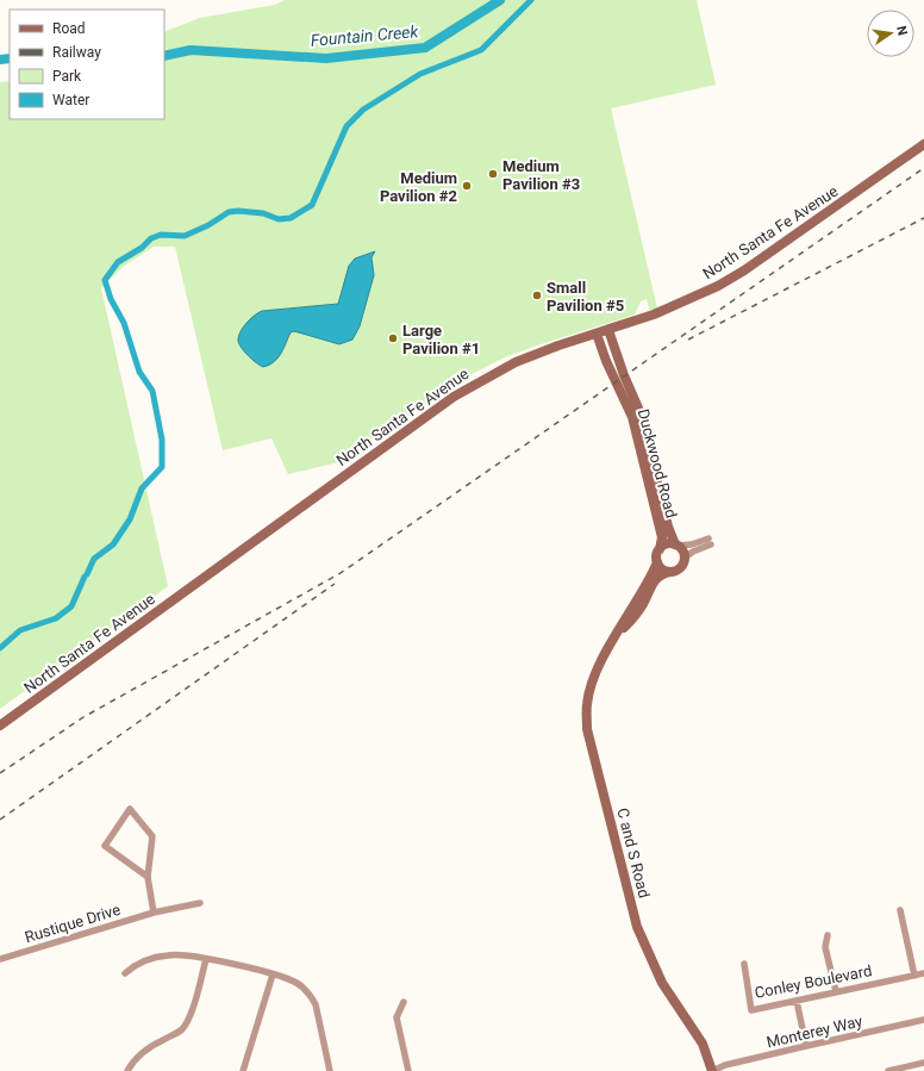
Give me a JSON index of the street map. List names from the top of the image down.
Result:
{
  "streets": {
    "main road": ["North Santa Fe Avenue", "Duckwood Road", "C and S Road"],
    "street": ["Rustique Drive", "Conley Boulevard", "Monterey Way"]
  },
  "crossings": [
    ["North Santa Fe Avenue", "Duckwood Road"],
    ["Duckwood Road", "C and S Road"],
    ["C and S Road", "Monterey Way"]
  ],
  "water": ["Fountain Creek"],
  "places": [
    "Medium Pavilion #3",
    "Medium Pavilion #2",
    "Small Pavilion #5",
    "Large Pavilion #1"
  ],
  "legend": [
    "Road",
    "Railway",
    "Park",
    "Water"
  ],
  "north": "right"
}
